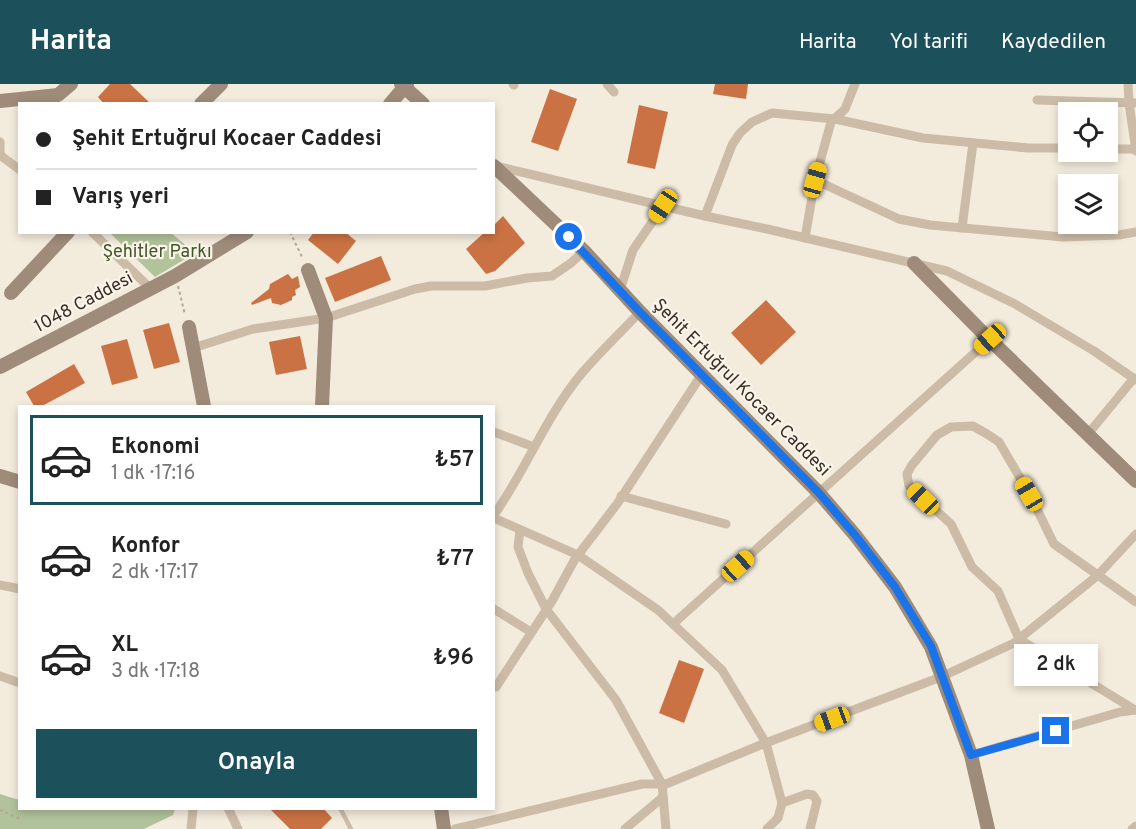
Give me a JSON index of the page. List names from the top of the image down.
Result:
{
  "streets": {
    "street": ["1048 Caddesi", "Şehit Ertuğrul Kocaer Caddesi"]
  },
  "parks": ["Şehitler Parkı"],
  "page": {
    "header": "Harita",
    "nav": ["Harita", "Yol tarifi", "Kaydedilen"],
    "banner": ["Şehit Ertuğrul Kocaer Caddesi", "Varış yeri"],
    "list": [
      {
        "name": "Ekonomi",
        "note": "1 dk · 17:16",
        "value": "₺57"
      },
      {
        "name": "Konfor",
        "note": "2 dk · 17:17",
        "value": "₺77"
      },
      {
        "name": "XL",
        "note": "3 dk · 17:18",
        "value": "₺96"
      }
    ],
    "bubble": "2 dk",
    "buttons": "Onayla"
  }
}
